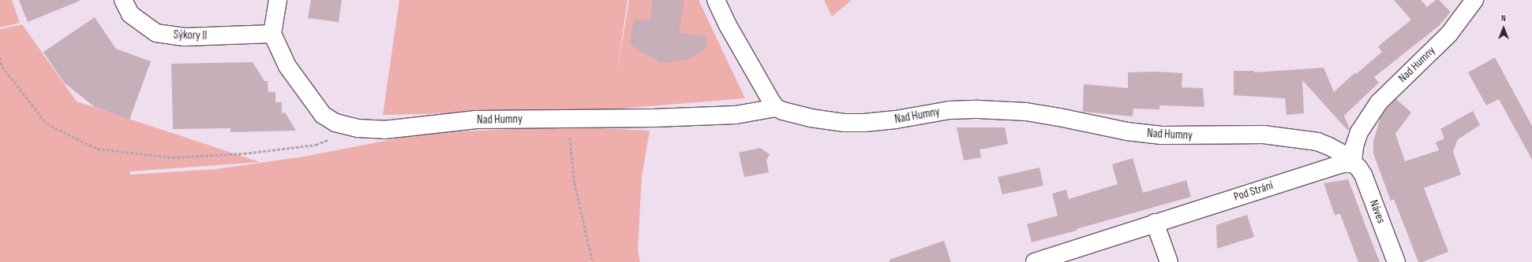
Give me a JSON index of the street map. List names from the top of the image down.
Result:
{
  "streets": {
    "street": [
      "Sýkory II",
      "Nad Humny",
      "Pod Strání",
      "Náves"
    ]
  },
  "crossings": [
    ["Sýkory II", "Nad Humny"],
    ["Nad Humny", "Pod Strání"],
    ["Nad Humny", "Náves"],
    ["Pod Strání", "Náves"]
  ],
  "north": "top"
}
